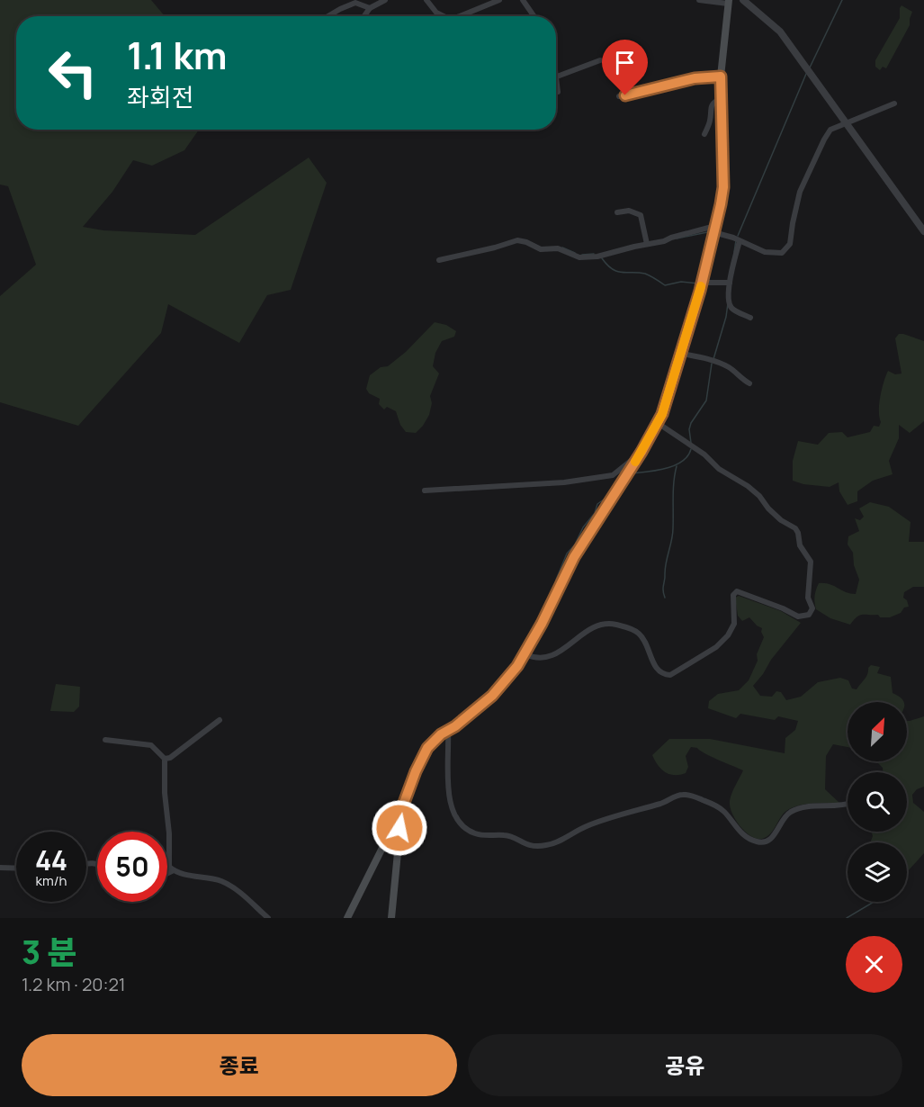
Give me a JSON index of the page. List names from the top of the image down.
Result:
{
  "north": "top right",
  "page": {
    "turn": ["1.1 km", "좌회전"],
    "speed": "44 km/h",
    "limit": "50",
    "heading": ["3 분", "1.2 km · 20:21"],
    "buttons": ["종료", "공유"]
  }
}
